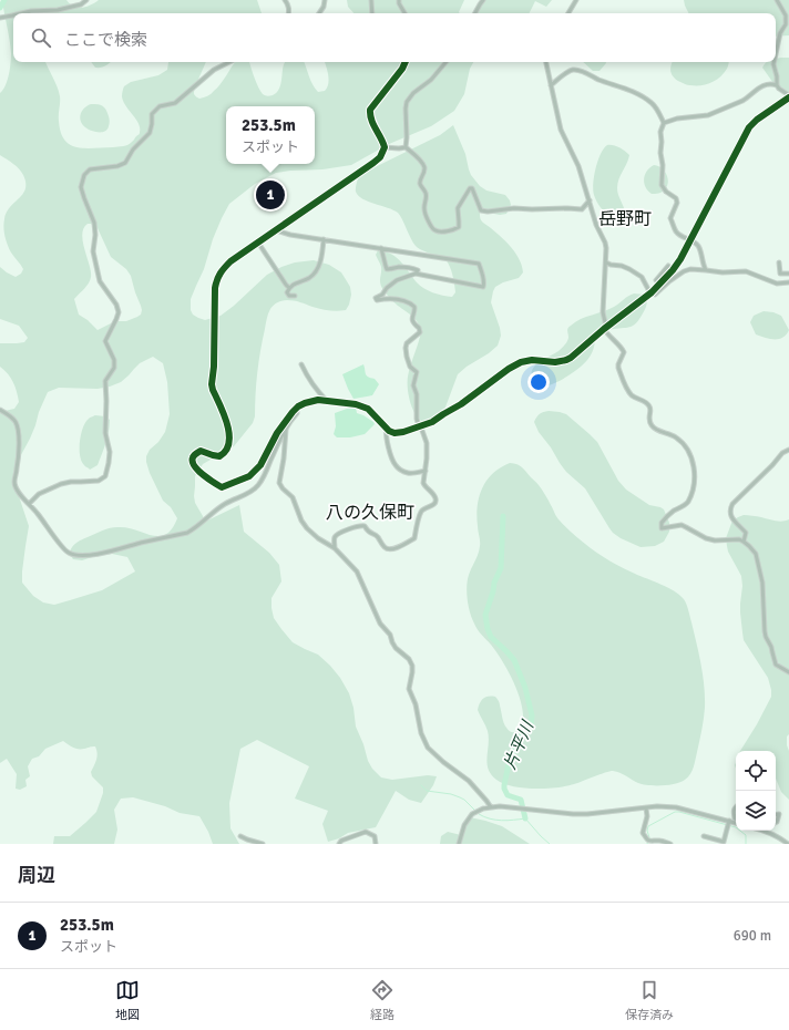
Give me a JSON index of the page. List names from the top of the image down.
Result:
{
  "districts": ["岳野町", "八の久保町"],
  "water": ["片平川"],
  "page": {
    "search": "ここで検索",
    "popup": ["253.5m", "スポット"],
    "pins": "1",
    "heading": "周辺",
    "list": [
      {
        "mark": "1",
        "name": "253.5m",
        "note": "スポット",
        "value": "690 m"
      }
    ],
    "nav": ["地図", "経路", "保存済み"]
  }
}
